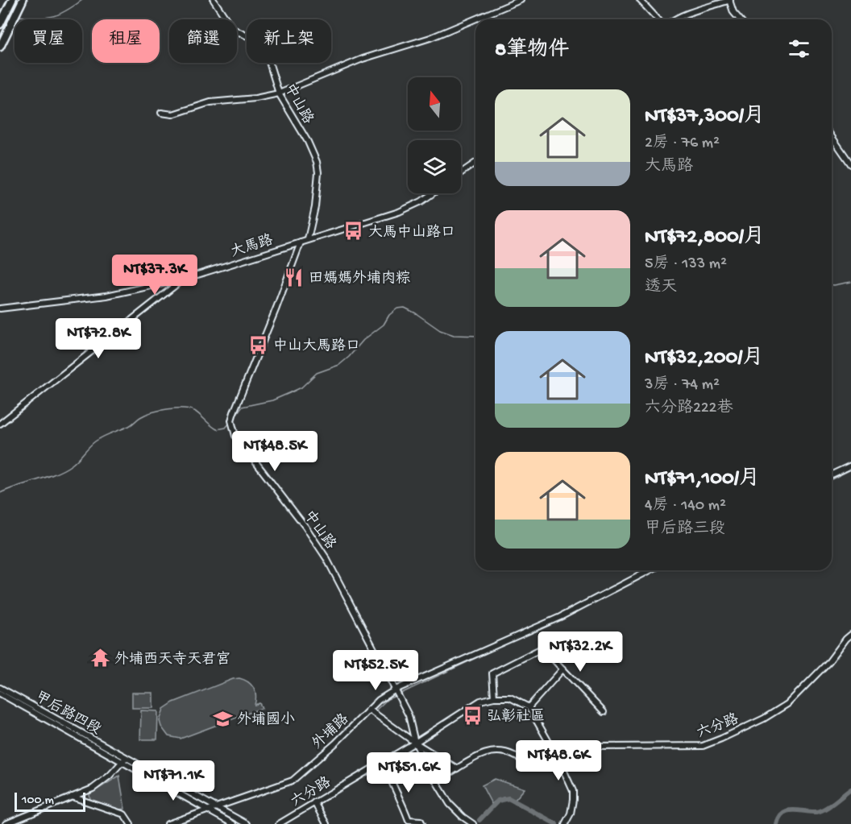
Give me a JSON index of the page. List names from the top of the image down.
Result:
{
  "streets": {
    "street": [
      "中山路",
      "大馬路",
      "甲后路四段",
      "六分路",
      "外埔路"
    ]
  },
  "crossings": [
    ["中山路", "大馬路"],
    ["中山路", "六分路"],
    ["中山路", "外埔路"]
  ],
  "places": {
    "bus stop": ["大馬中山路口", "中山大馬路口", "弘彰社區"],
    "restaurant": ["田媽媽外埔肉粽"],
    "temple": ["外埔西天寺天君宮"],
    "school or university": ["外埔國小"]
  },
  "scale_bar": "100 m",
  "north": "top",
  "page": {
    "chip": [
      "買屋",
      "租屋",
      "篩選",
      "新上架"
    ],
    "heading": "8筆物件",
    "list": [
      {
        "name": "NT$37,300/月",
        "note": "2房 · 76 m² · 大馬路"
      },
      {
        "name": "NT$72,800/月",
        "note": "5房 · 133 m² · 透天"
      },
      {
        "name": "NT$32,200/月",
        "note": "3房 · 74 m² · 六分路222巷"
      },
      {
        "name": "NT$71,100/月",
        "note": "4房 · 140 m² · 甲后路三段"
      }
    ],
    "price": [
      "NT$37.3K",
      "NT$72.8K",
      "NT$48.5K",
      "NT$32.2K",
      "NT$52.5K",
      "NT$48.6K",
      "NT$51.6K",
      "NT$71.1K"
    ],
    "scale": "100 m"
  }
}
